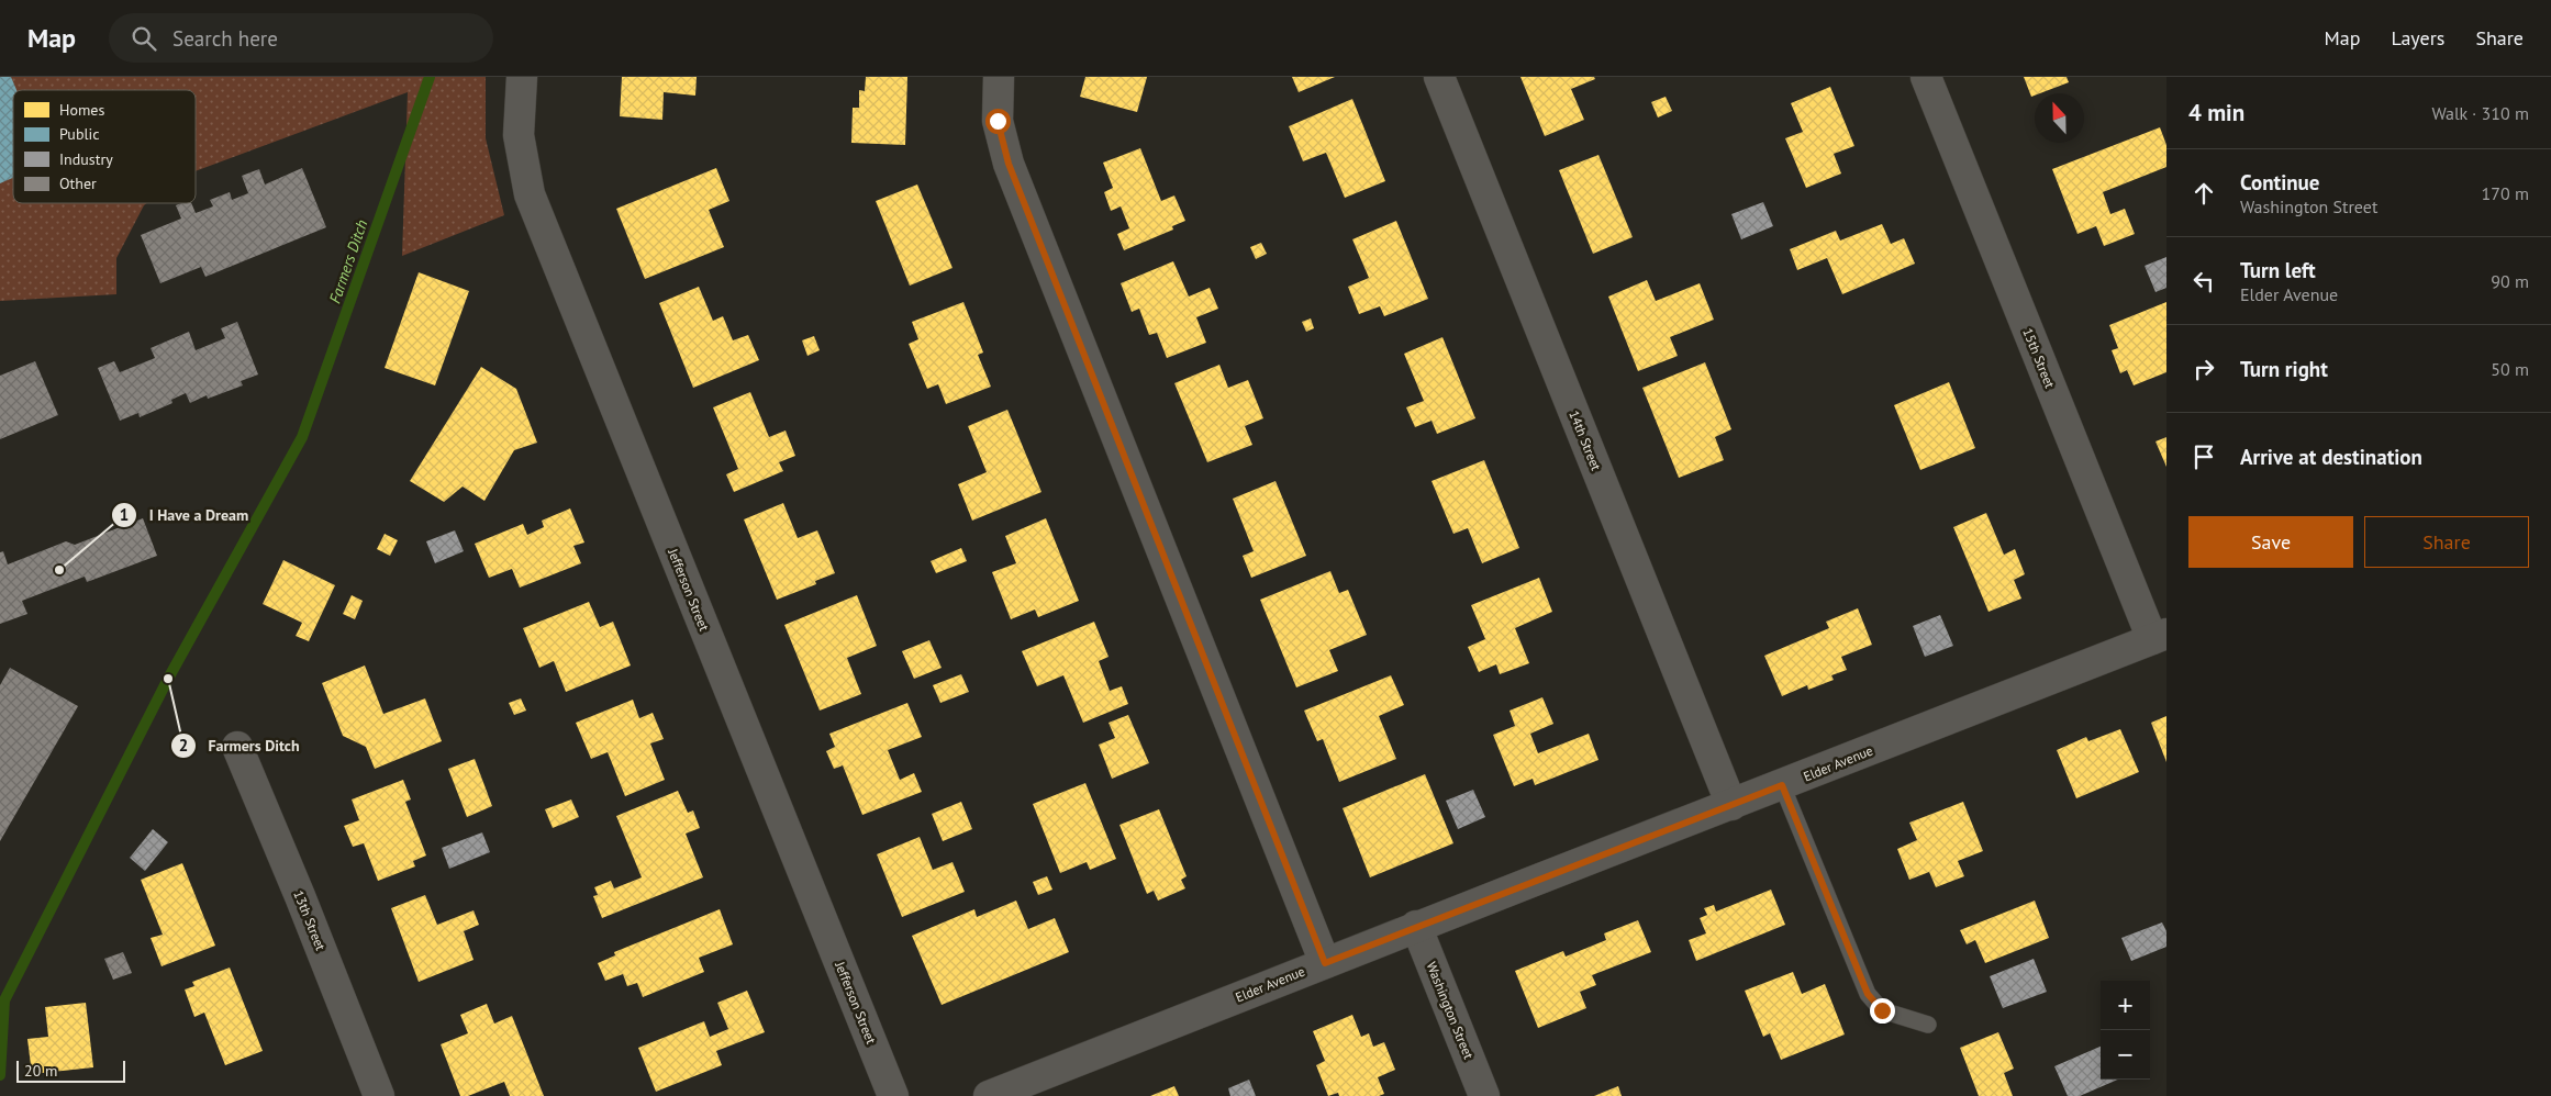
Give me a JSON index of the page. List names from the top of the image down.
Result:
{
  "streets": {
    "street": [
      "15th Street",
      "14th Street",
      "Jefferson Street",
      "Elder Avenue",
      "13th Street",
      "Washington Street"
    ]
  },
  "crossings": [
    ["15th Street", "Elder Avenue"],
    ["14th Street", "Elder Avenue"],
    ["Elder Avenue", "Washington Street"]
  ],
  "water": ["Farmers Ditch"],
  "places": ["I Have a Dream", "Farmers Ditch"],
  "legend": [
    "Homes",
    "Public",
    "Industry",
    "Other"
  ],
  "scale_bar": "20 m",
  "north": "top",
  "page": {
    "header": "Map",
    "search": "Search here",
    "nav": ["Map", "Layers", "Share"],
    "heading": ["4 min", "Walk · 310 m"],
    "list": [
      ["Continue", "Washington Street", "170 m"],
      ["Turn left", "Elder Avenue", "90 m"],
      ["Turn right", "50 m"],
      "Arrive at destination"
    ],
    "buttons": ["Save", "Share"],
    "map_buttons": ["+", "−"],
    "scale": "20 m"
  }
}
